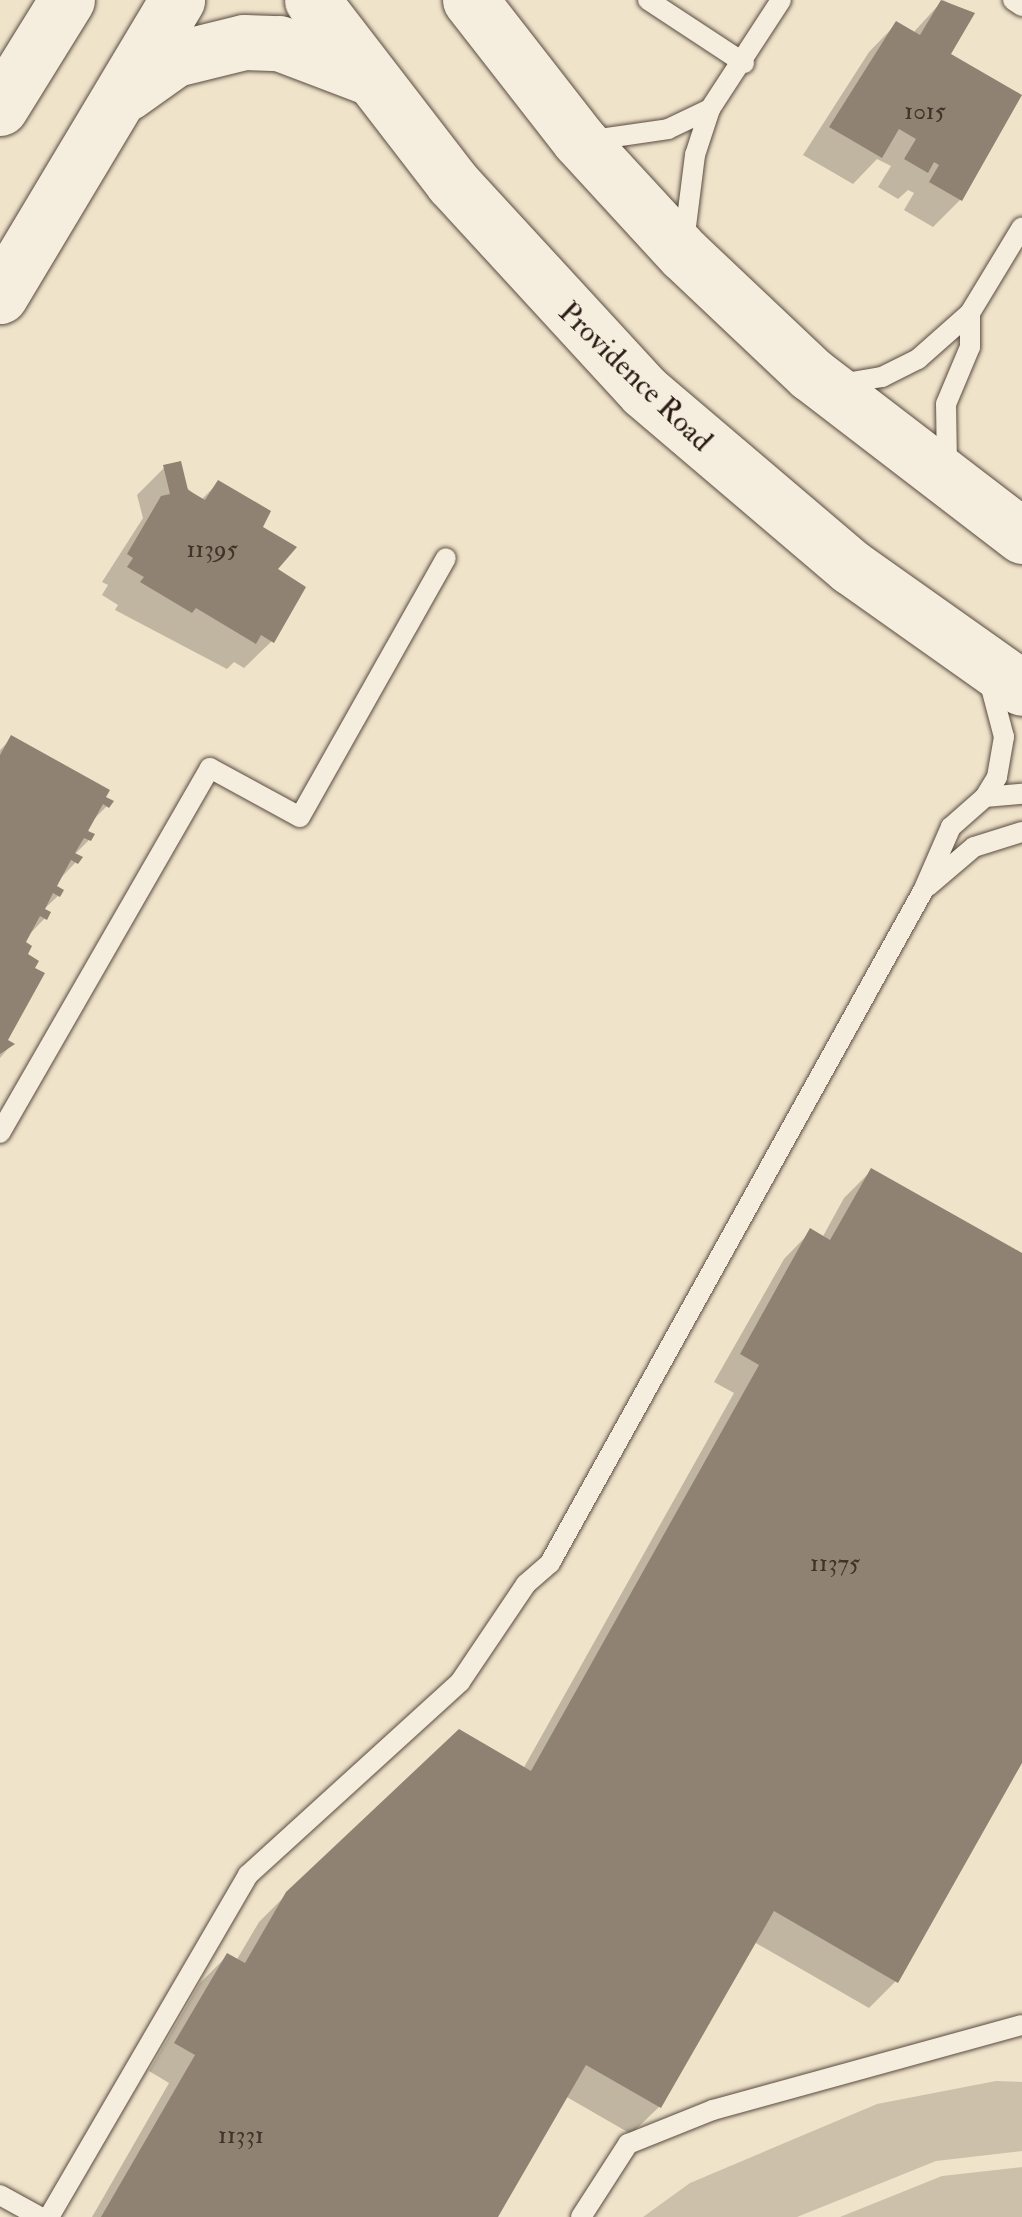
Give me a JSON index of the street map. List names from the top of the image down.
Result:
{
  "streets": {
    "main road": ["Providence Road"]
  },
  "house_numbers": [
    "1015",
    "11395",
    "11375",
    "11331"
  ]
}
